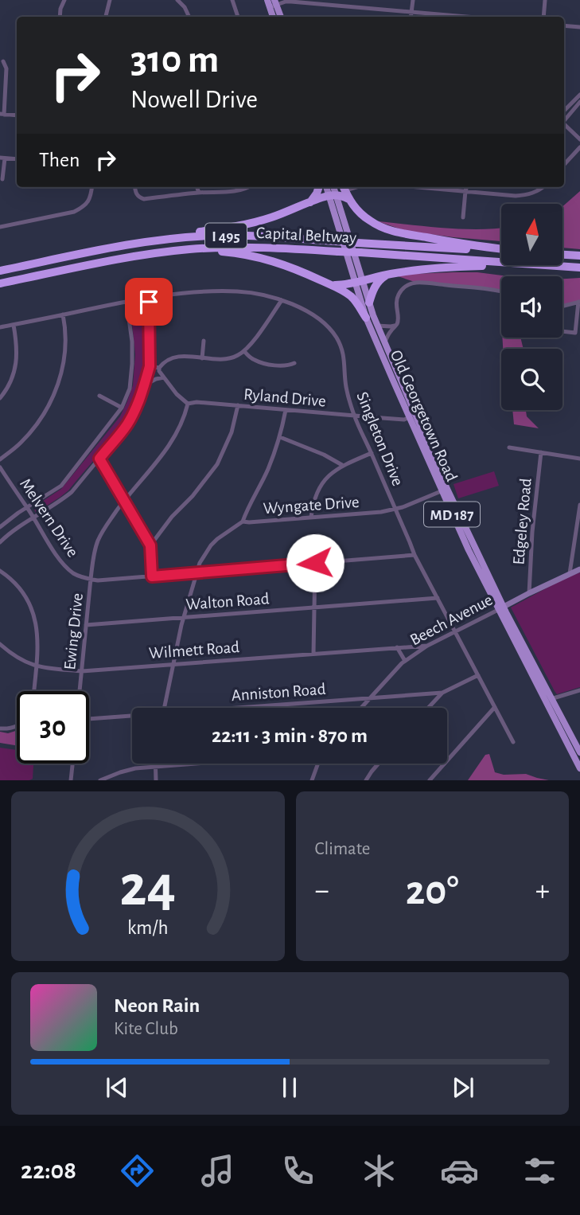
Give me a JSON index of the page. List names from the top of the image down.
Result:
{
  "streets": {
    "highway": ["Capital Beltway", "I 495"],
    "main road": ["Old Georgetown Road", "MD 187"],
    "street": [
      "Ryland Drive",
      "Singleton Drive",
      "Wyngate Drive",
      "Melvern Drive",
      "Edgeley Road",
      "Walton Road",
      "Beech Avenue",
      "Ewing Drive",
      "Wilmett Road",
      "Anniston Road"
    ]
  },
  "crossings": [
    ["Capital Beltway", "Old Georgetown Road"],
    ["Ryland Drive", "Old Georgetown Road"],
    ["Ryland Drive", "Singleton Drive"],
    ["Ryland Drive", "Ewing Drive"],
    ["Old Georgetown Road", "Wyngate Drive"],
    ["Old Georgetown Road", "Beech Avenue"],
    ["Singleton Drive", "Wyngate Drive"],
    ["Singleton Drive", "Melvern Drive"],
    ["Singleton Drive", "Walton Road"],
    ["Singleton Drive", "Beech Avenue"],
    ["Singleton Drive", "Anniston Road"],
    ["Wyngate Drive", "Melvern Drive"],
    ["Wyngate Drive", "Walton Road"],
    ["Wyngate Drive", "Wilmett Road"],
    ["Melvern Drive", "Ewing Drive"],
    ["Edgeley Road", "Beech Avenue"],
    ["Walton Road", "Ewing Drive"],
    ["Beech Avenue", "Wilmett Road"],
    ["Beech Avenue", "Anniston Road"],
    ["Ewing Drive", "Wilmett Road"]
  ],
  "north": "top",
  "page": {
    "turn": ["310 m", "Nowell Drive"],
    "then": "Then",
    "limit": "30",
    "trip": "22:11 · 3 min · 870 m",
    "tile": "Climate",
    "heat": ["−", "20°", "+"],
    "song": ["Neon Rain", "Kite Club"],
    "tabs": "22:08",
    "gauge": ["24", "km/h"]
  }
}
